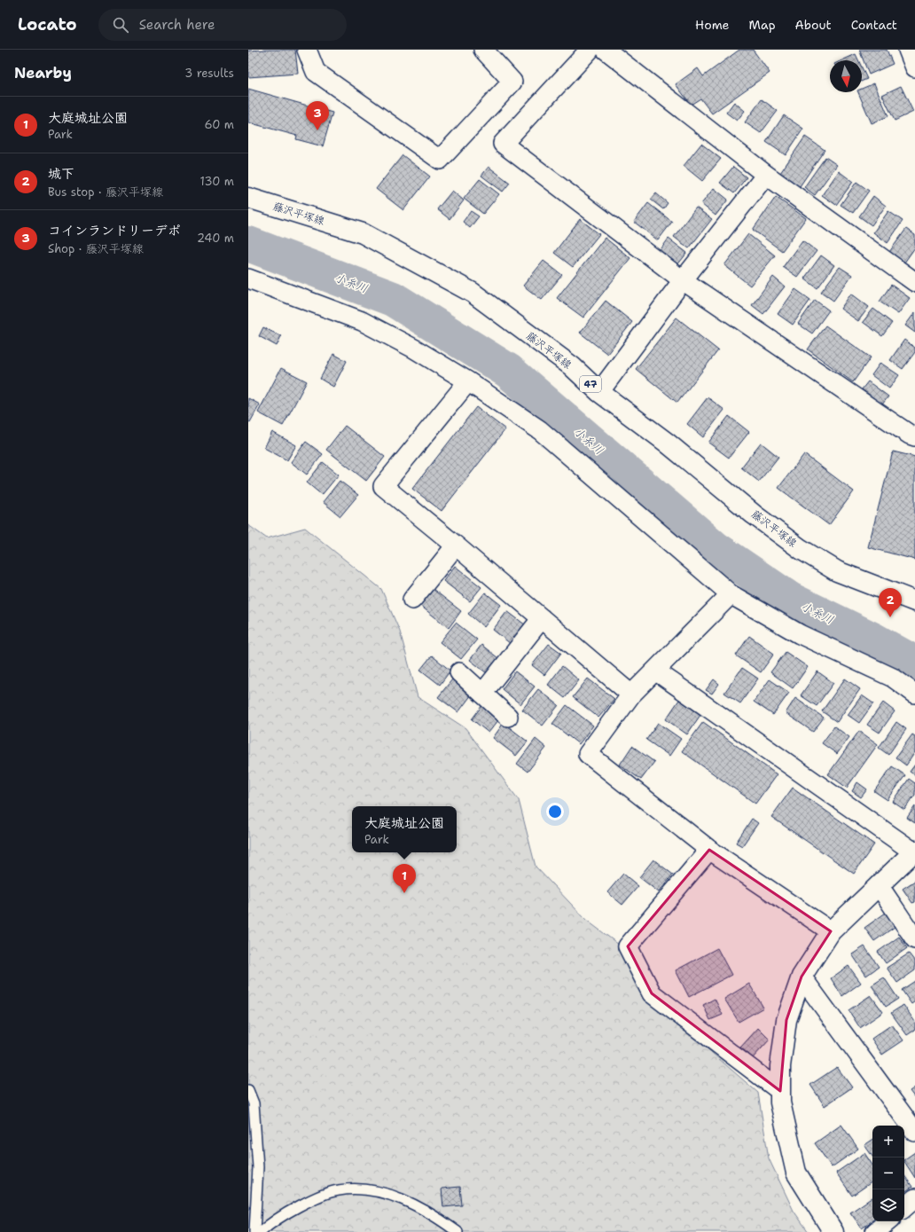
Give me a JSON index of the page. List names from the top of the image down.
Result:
{
  "streets": {
    "main road": ["藤沢平塚線", "47"]
  },
  "water": ["小糸川"],
  "north": "bottom",
  "page": {
    "header": "Locato",
    "search": "Search here",
    "nav": [
      "Home",
      "Map",
      "About",
      "Contact"
    ],
    "heading": ["Nearby", "3 results"],
    "list": [
      {
        "mark": "1",
        "name": "大庭城址公園",
        "note": "Park",
        "value": "60 m"
      },
      {
        "mark": "2",
        "name": "城下",
        "note": "Bus stop · 藤沢平塚線",
        "value": "130 m"
      },
      {
        "mark": "3",
        "name": "コインランドリーデポ",
        "note": "Shop · 藤沢平塚線",
        "value": "240 m"
      }
    ],
    "pins": ["3", "2", "1"],
    "popup": ["大庭城址公園", "Park"],
    "map_buttons": ["+", "−"]
  }
}
